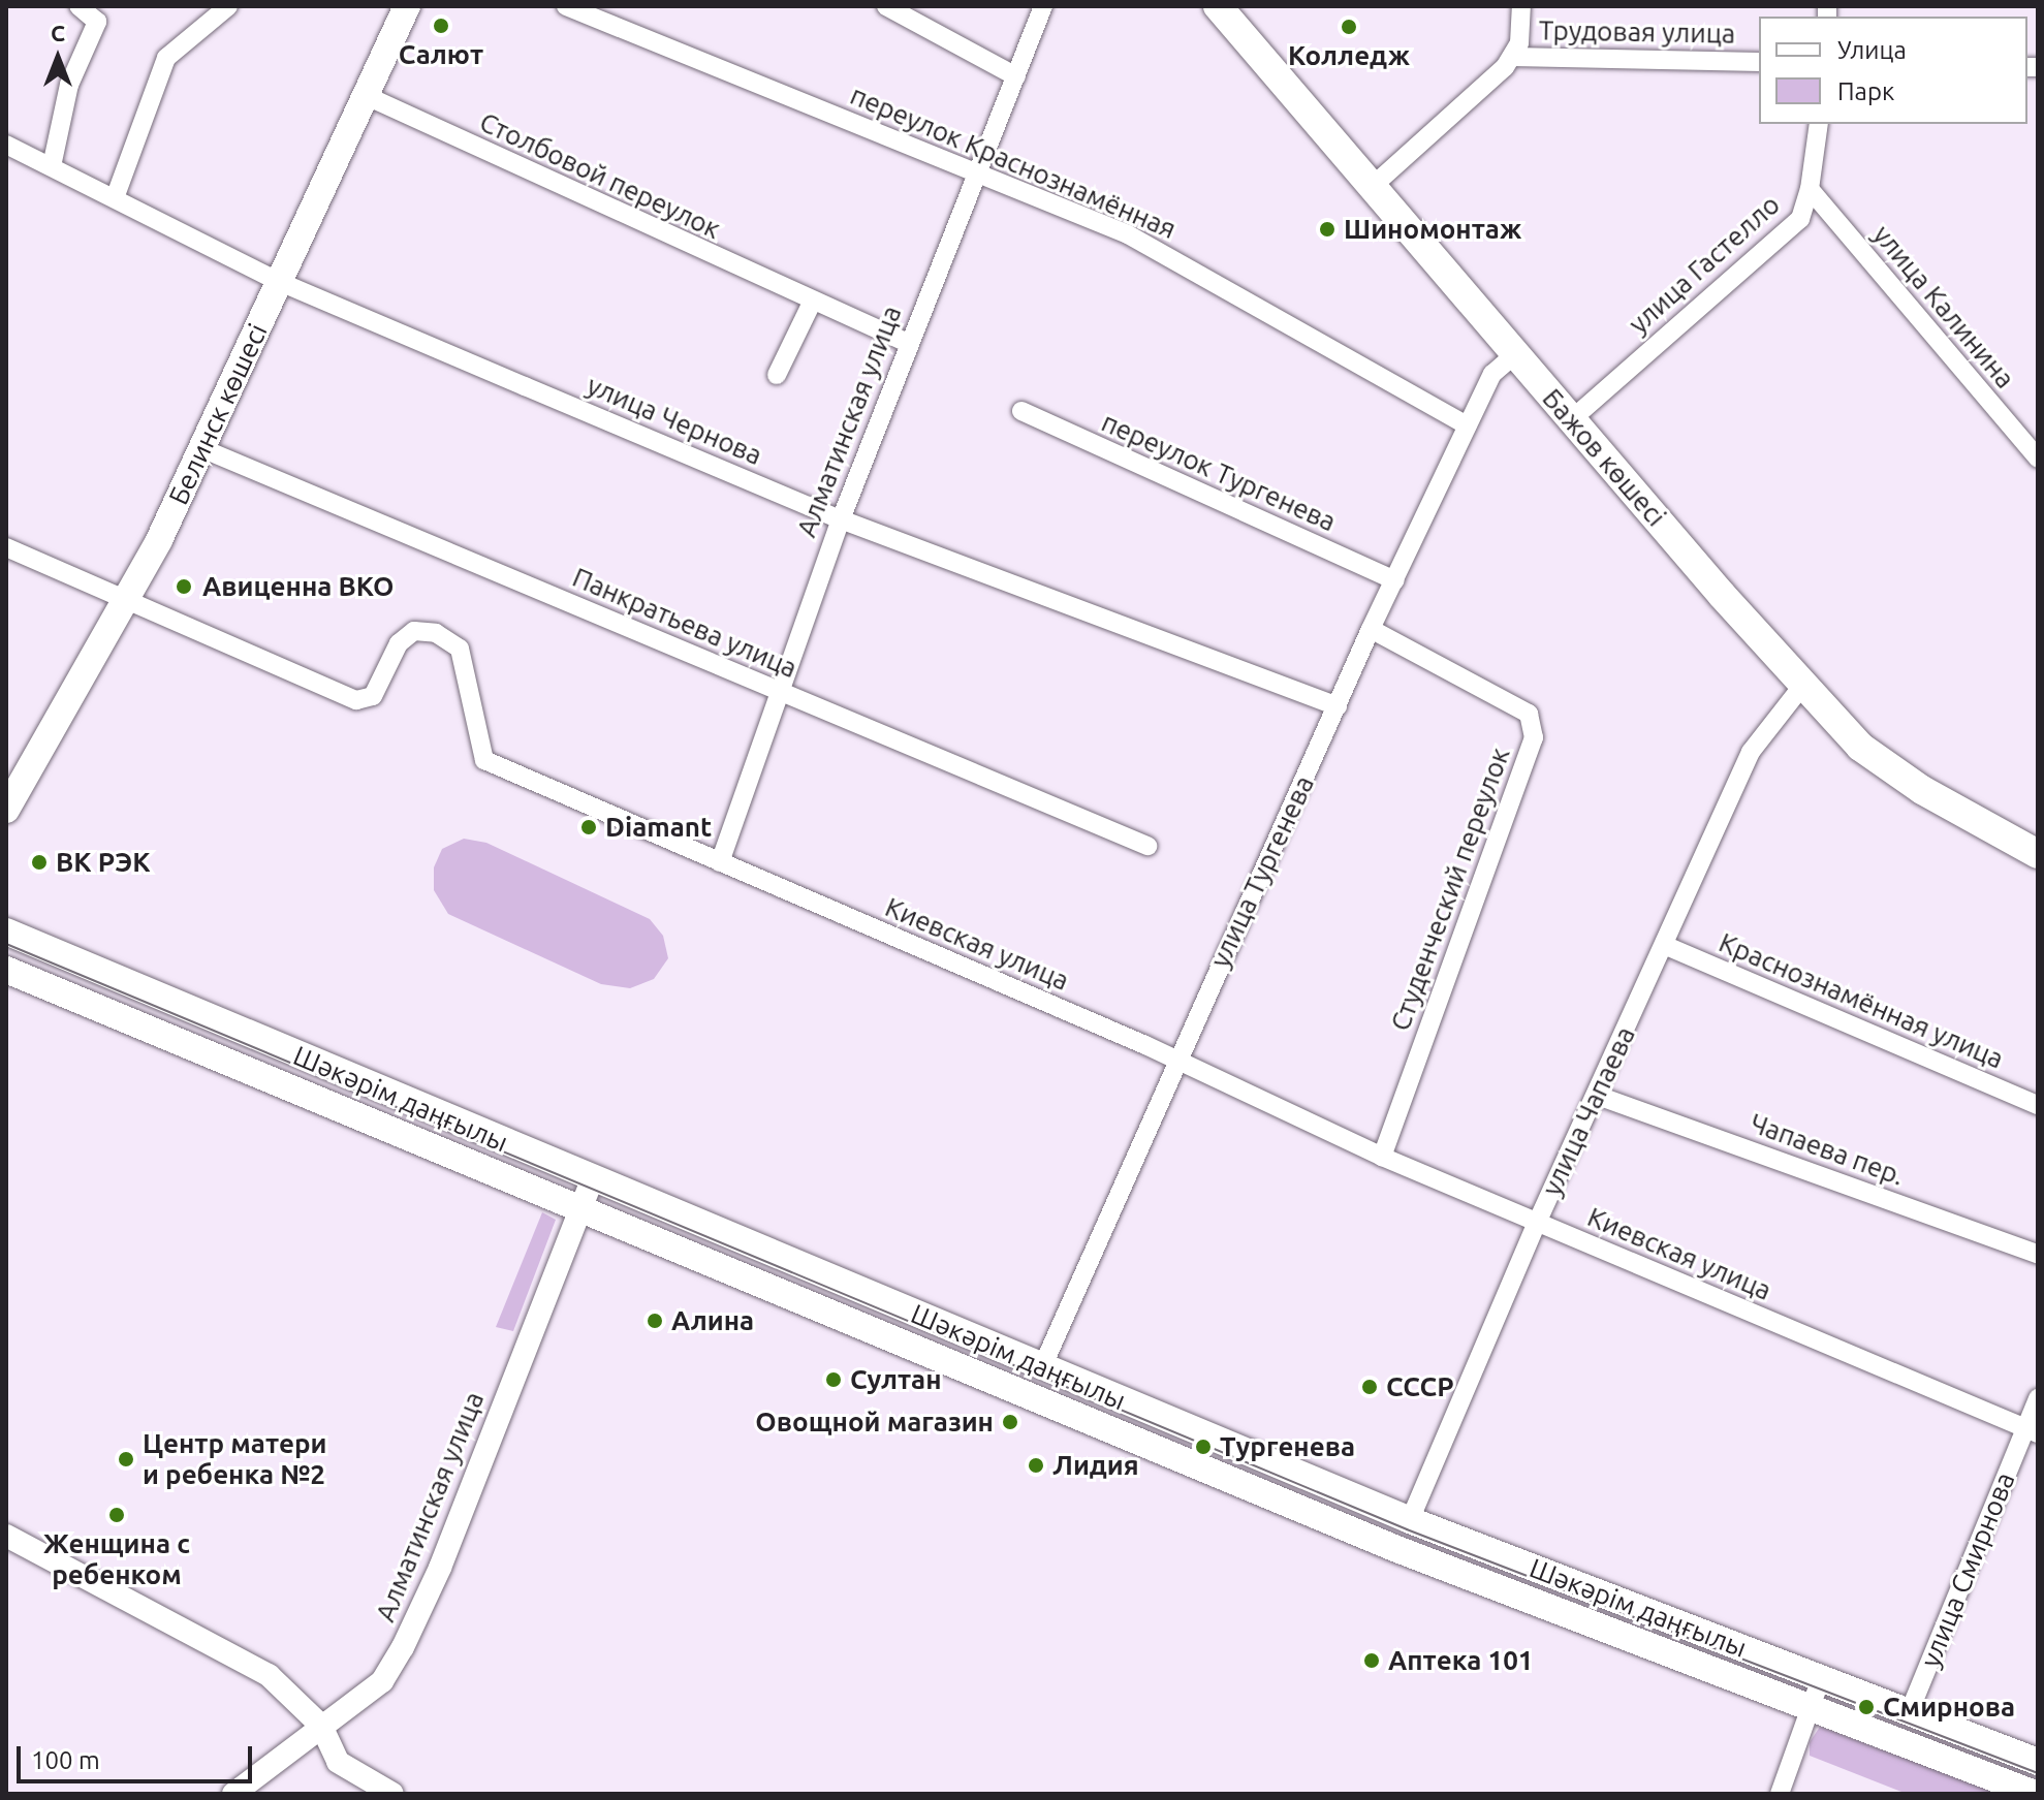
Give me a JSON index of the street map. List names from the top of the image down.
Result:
{
  "streets": {
    "main road": [
      "Белинск көшесі",
      "Бажов көшесі",
      "улица Тургенева",
      "Шәкәрім даңғылы",
      "улица Чапаева",
      "улица Смирнова"
    ],
    "street": [
      "Трудовая улица",
      "переулок Краснознамённая",
      "Столбовой переулок",
      "улица Гастелло",
      "улица Калинина",
      "улица Чернова",
      "Алматинская улица",
      "переулок Тургенева",
      "Панкратьева улица",
      "Студенческий переулок",
      "Киевская улица",
      "Краснознамённая улица",
      "Чапаева пер."
    ]
  },
  "crossings": [
    ["переулок Краснознамённая", "Алматинская улица"],
    ["переулок Краснознамённая", "улица Тургенева"],
    ["Столбовой переулок", "Белинск көшесі"],
    ["Столбовой переулок", "Алматинская улица"],
    ["улица Гастелло", "улица Калинина"],
    ["улица Гастелло", "Бажов көшесі"],
    ["Белинск көшесі", "улица Чернова"],
    ["Белинск көшесі", "Панкратьева улица"],
    ["Белинск көшесі", "Киевская улица"],
    ["улица Чернова", "Алматинская улица"],
    ["улица Чернова", "улица Тургенева"],
    ["Алматинская улица", "Панкратьева улица"],
    ["Алматинская улица", "Киевская улица"],
    ["Алматинская улица", "Шәкәрім даңғылы"],
    ["Бажов көшесі", "улица Тургенева"],
    ["Бажов көшесі", "улица Чапаева"],
    ["переулок Тургенева", "улица Тургенева"],
    ["улица Тургенева", "Студенческий переулок"],
    ["улица Тургенева", "Киевская улица"],
    ["улица Тургенева", "Шәкәрім даңғылы"],
    ["Студенческий переулок", "Киевская улица"],
    ["Киевская улица", "улица Чапаева"],
    ["Киевская улица", "улица Смирнова"],
    ["Краснознамённая улица", "улица Чапаева"],
    ["Шәкәрім даңғылы", "улица Чапаева"],
    ["Шәкәрім даңғылы", "улица Смирнова"],
    ["улица Чапаева", "Чапаева пер."]
  ],
  "places": [
    "Салют",
    "Колледж",
    "Шиномонтаж",
    "Авиценна ВКО",
    "Diamant",
    "ВК РЭК",
    "Алина",
    "Султан",
    "СССР",
    "Овощной магазин",
    "Тургенева",
    "Центр матери и ребенка №2",
    "Лидия",
    "Женщина с ребенком",
    "Аптека 101",
    "Смирнова"
  ],
  "legend": ["Улица", "Парк"],
  "scale_bar": "100 m",
  "north": "top"
}
